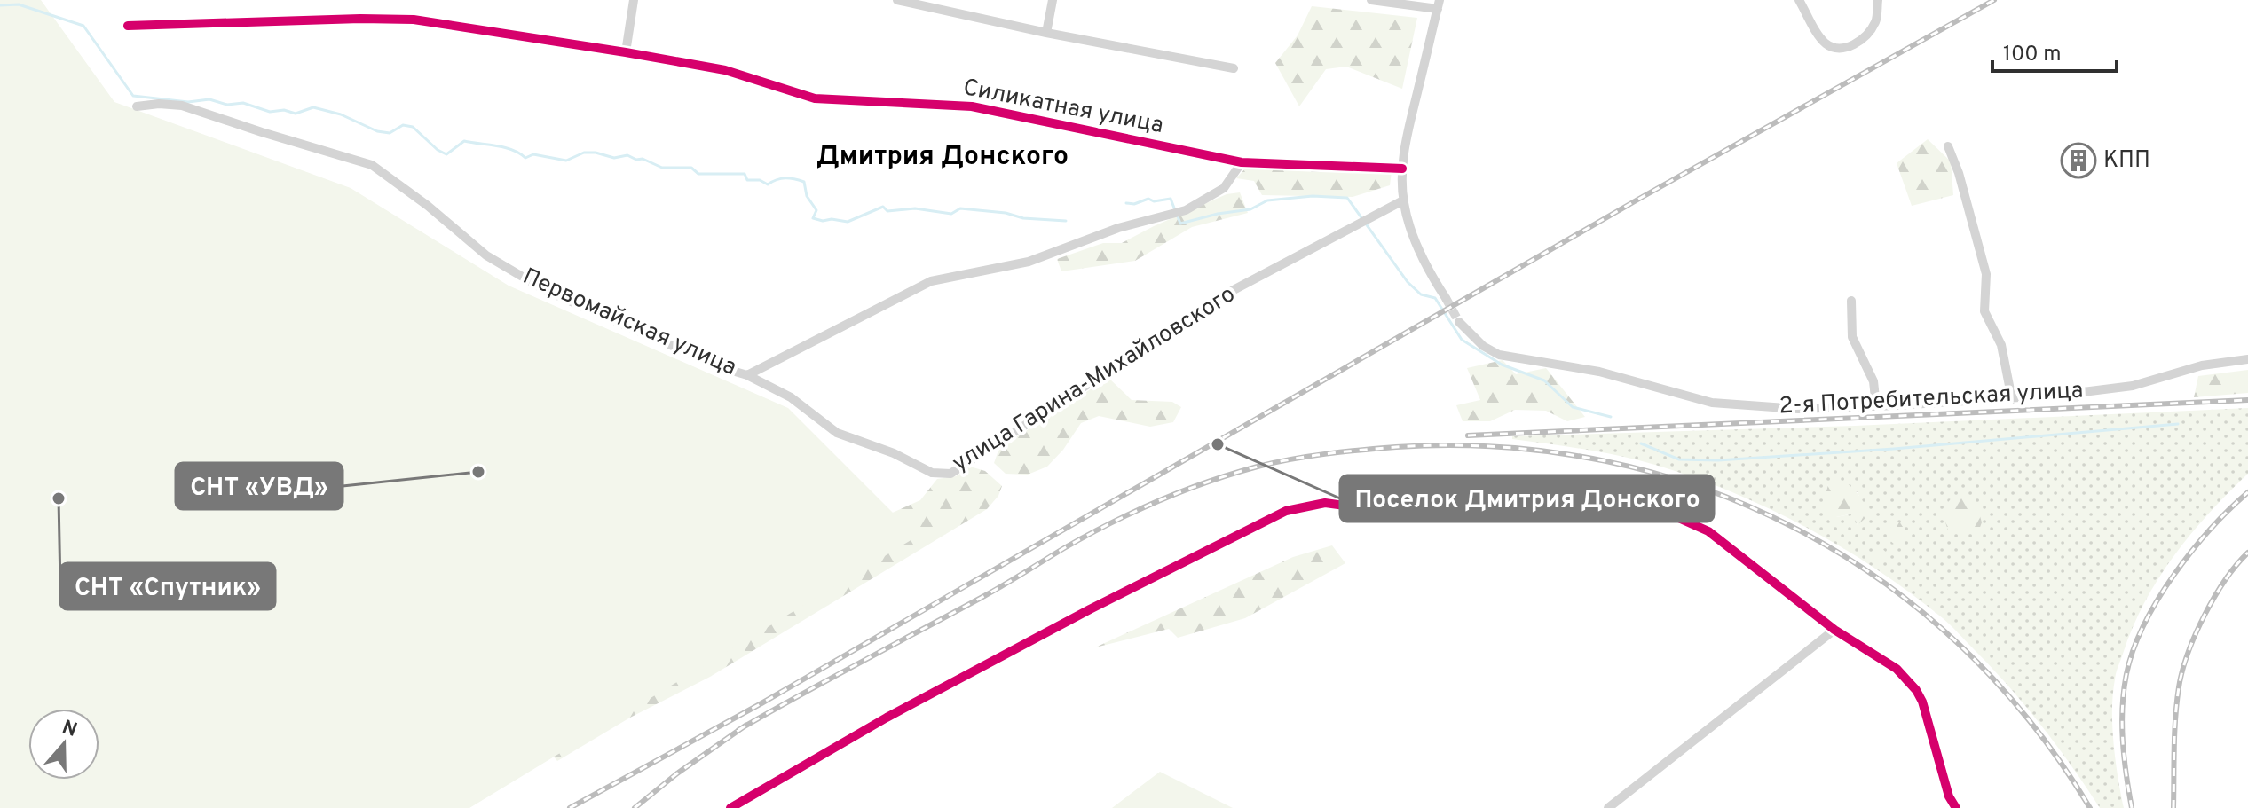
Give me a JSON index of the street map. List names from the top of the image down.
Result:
{
  "streets": {
    "street": [
      "Силикатная улица",
      "Первомайская улица",
      "улица Гарина-Михайловского",
      "2-я Потребительская улица"
    ]
  },
  "crossings": [
    ["Силикатная улица", "Первомайская улица"],
    ["Первомайская улица", "улица Гарина-Михайловского"]
  ],
  "districts": ["Дмитрия Донского"],
  "places": {
    "building": ["КПП"],
    "other": ["Поселок Дмитрия Донского", "СНТ «УВД»", "СНТ «Спутник»"]
  },
  "scale_bar": "100 m",
  "north": "top"
}
